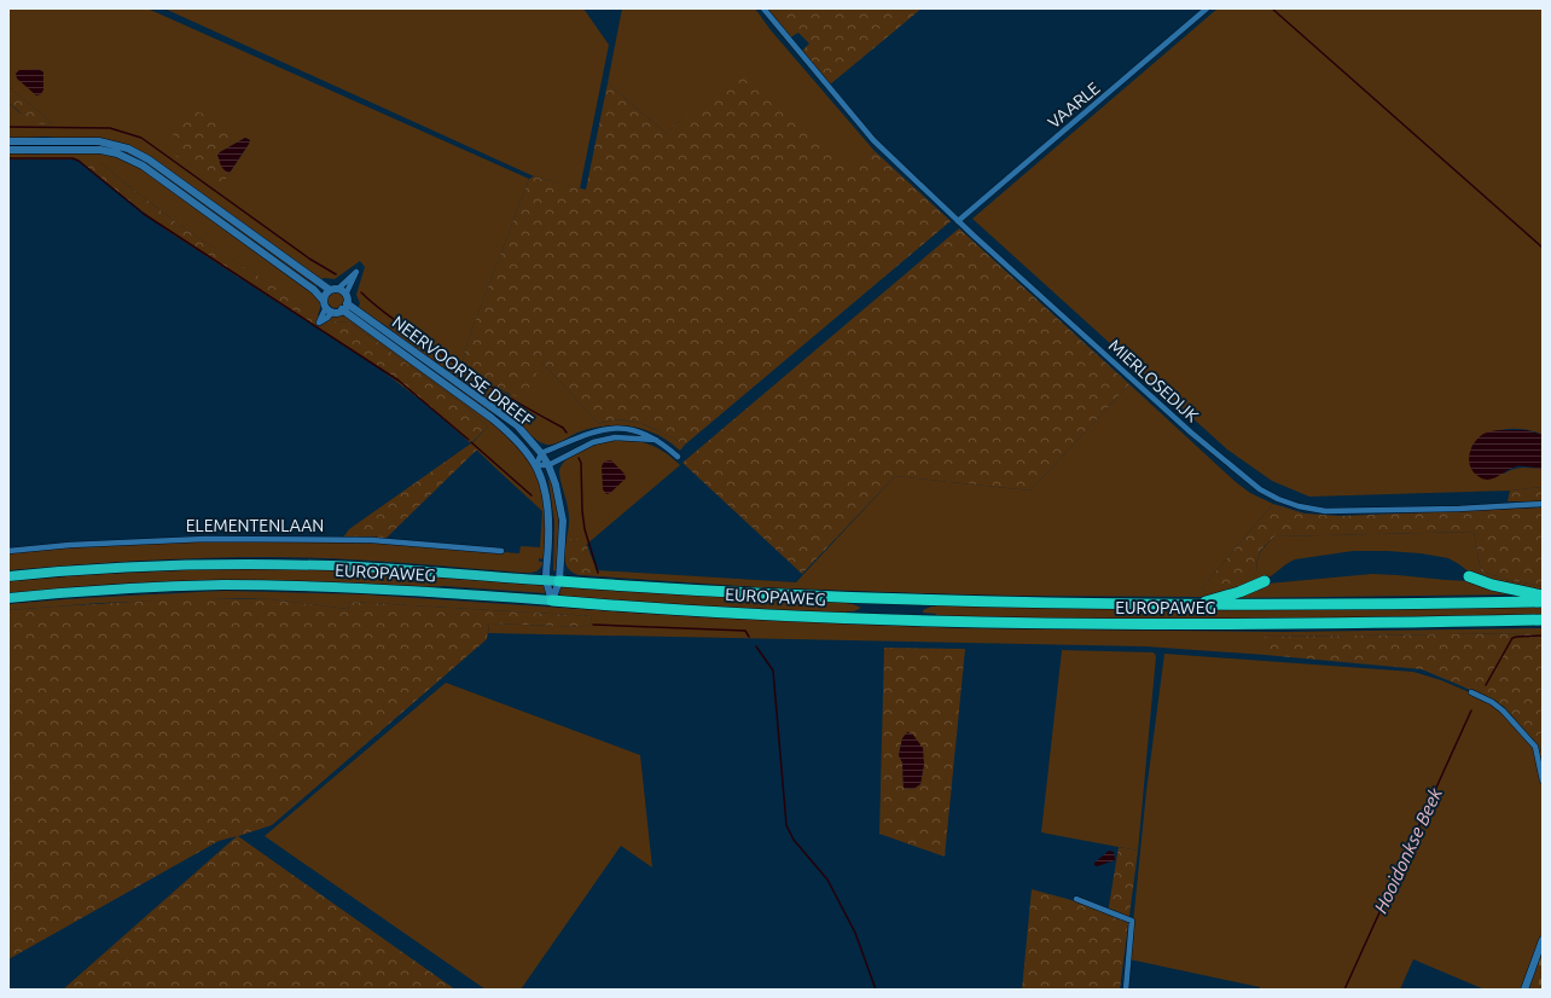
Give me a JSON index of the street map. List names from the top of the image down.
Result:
{
  "streets": {
    "highway": ["EUROPAWEG"],
    "street": [
      "VAARLE",
      "NEERVOORTSE DREEF",
      "MIERLOSEDIJK",
      "ELEMENTENLAAN"
    ]
  },
  "crossings": [
    ["VAARLE", "MIERLOSEDIJK"],
    ["NEERVOORTSE DREEF", "EUROPAWEG"]
  ],
  "water": ["Hooidonkse Beek"]
}
